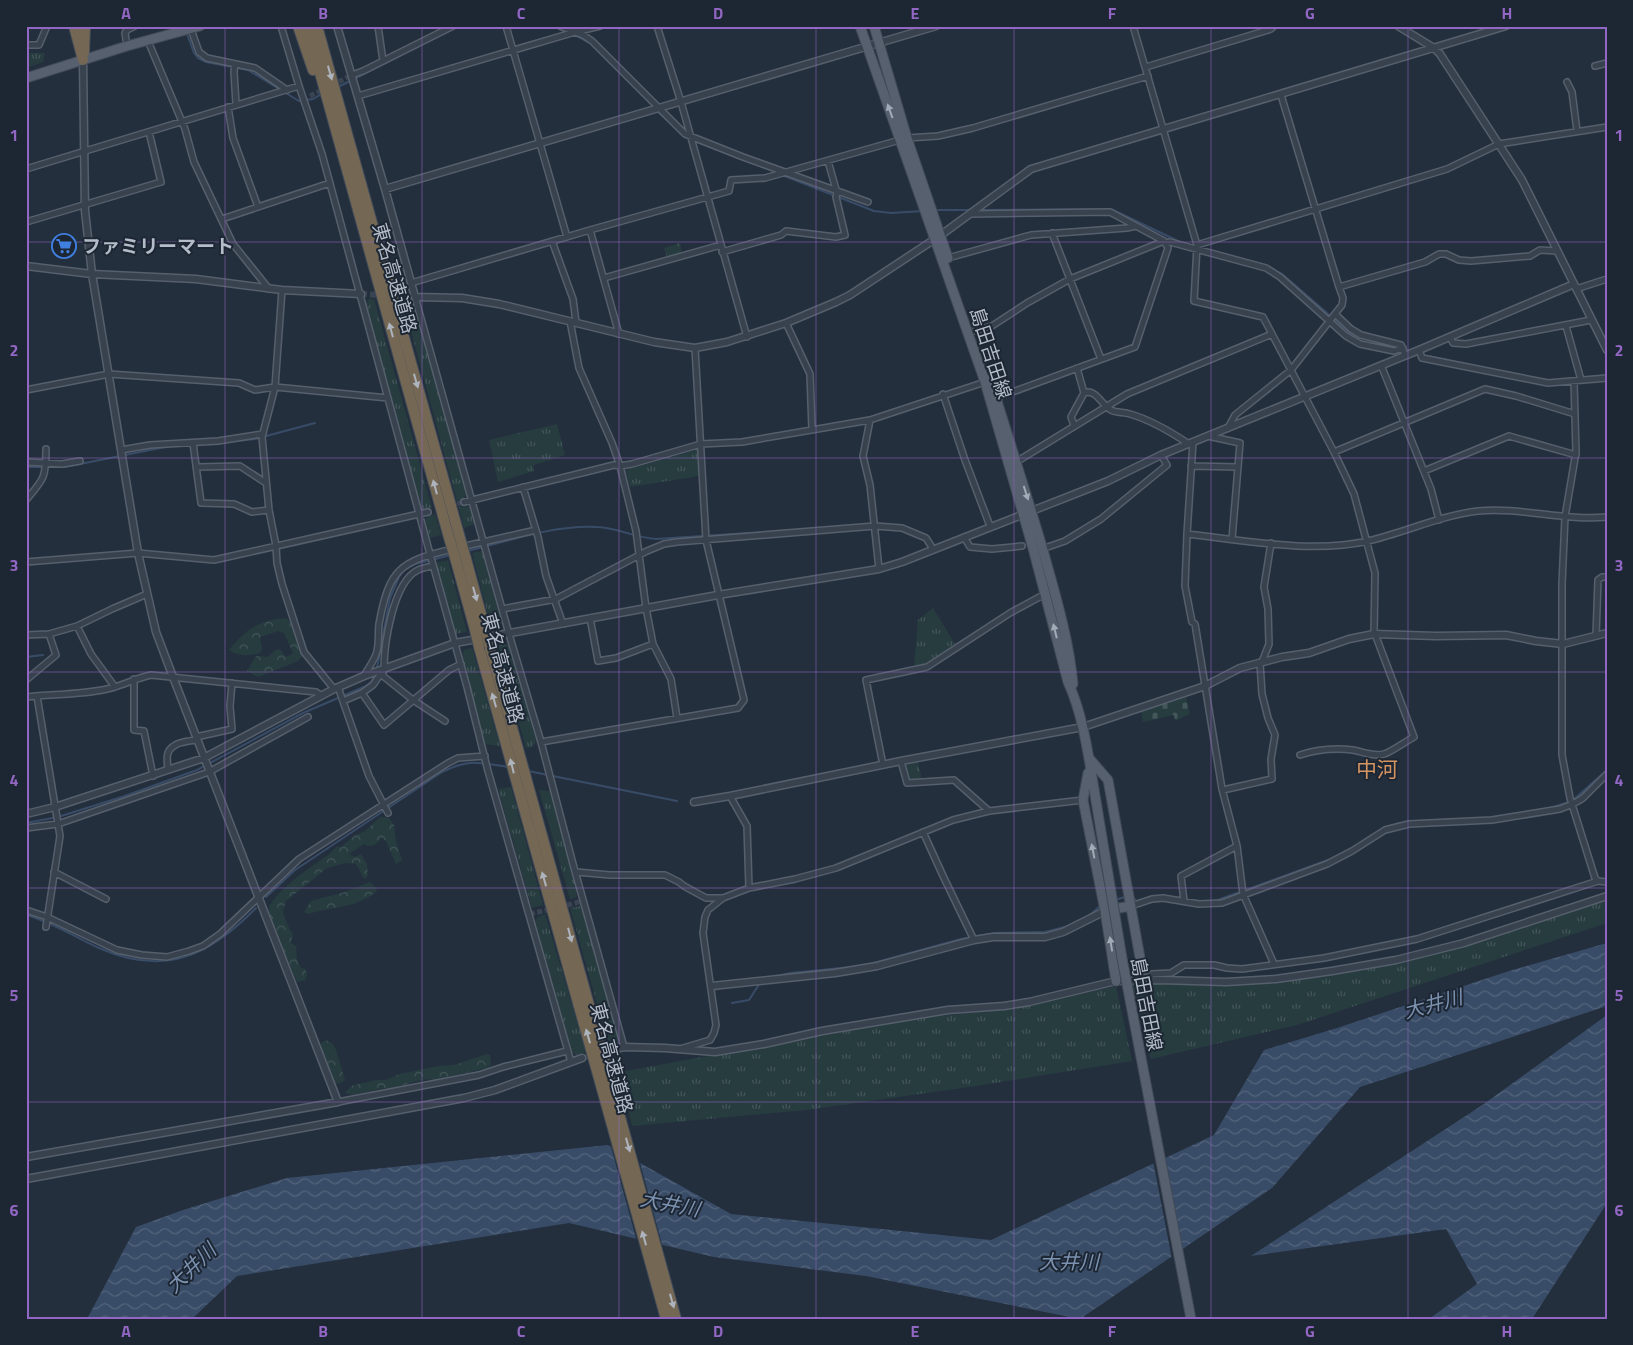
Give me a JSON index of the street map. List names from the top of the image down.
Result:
{
  "streets": {
    "highway": ["東名高速道路"],
    "main road": ["島田吉田線"]
  },
  "districts": ["中河"],
  "water": ["大井川"],
  "places": {
    "supermarket": ["ファミリーマート"]
  },
  "grid": {
    "columns": [
      "A",
      "B",
      "C",
      "D",
      "E",
      "F",
      "G",
      "H"
    ],
    "rows": [
      "1",
      "2",
      "3",
      "4",
      "5",
      "6"
    ]
  }
}
